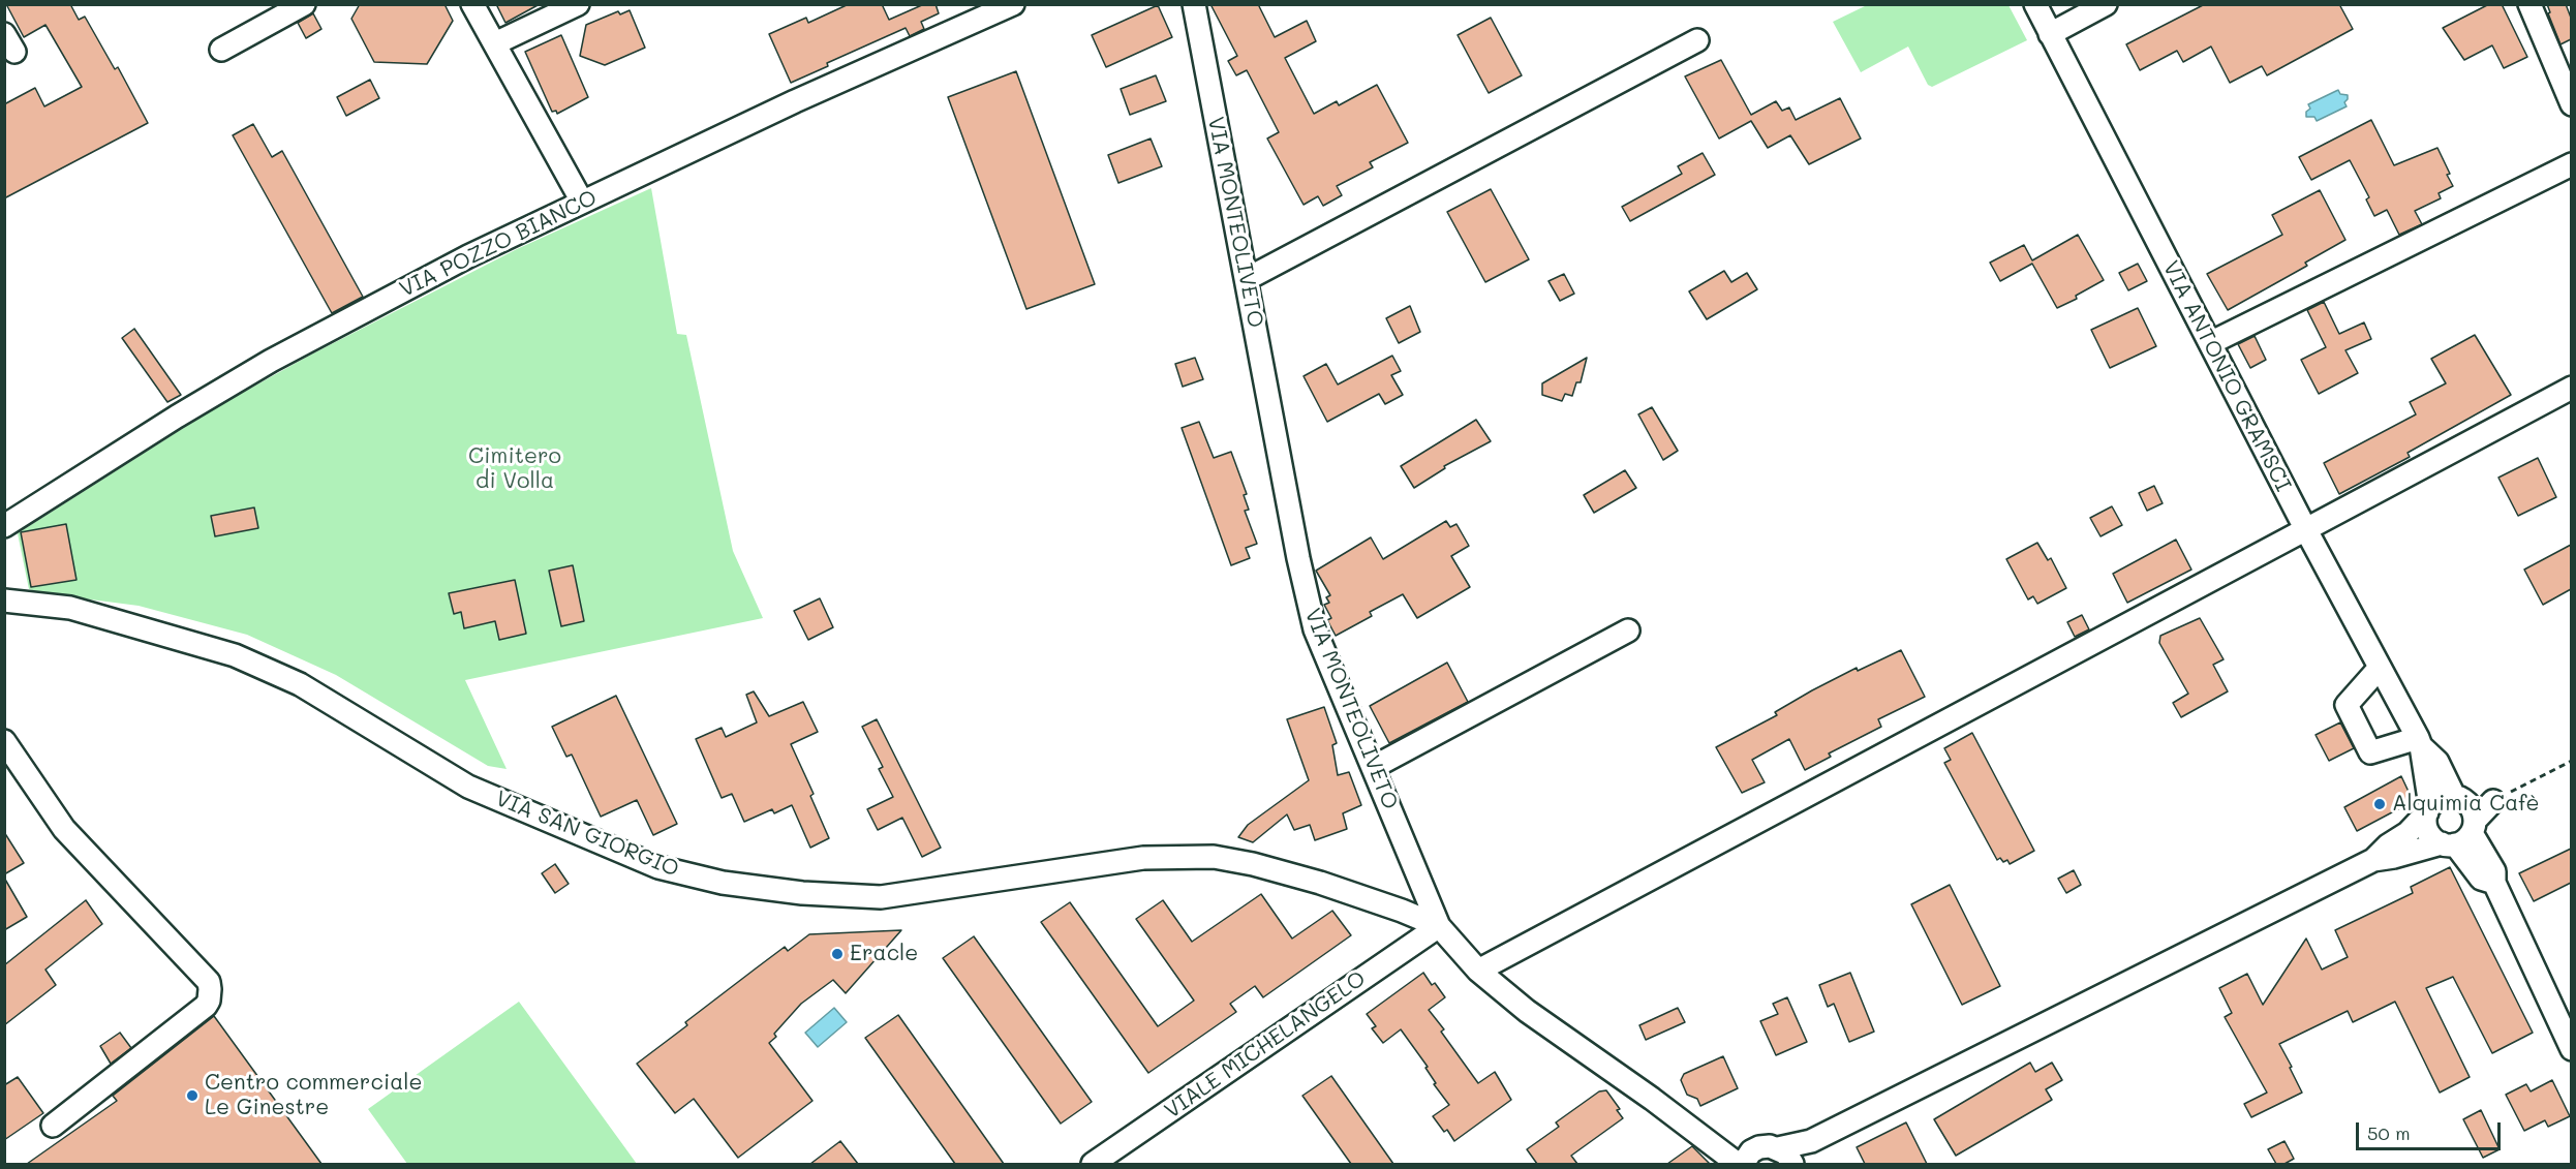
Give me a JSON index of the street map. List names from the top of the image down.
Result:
{
  "streets": {
    "street": [
      "VIA MONTEOLIVETO",
      "VIA POZZO BIANCO",
      "VIA ANTONIO GRAMSCI",
      "VIA SAN GIORGIO",
      "VIALE MICHELANGELO"
    ]
  },
  "crossings": [
    ["VIA MONTEOLIVETO", "VIA SAN GIORGIO"],
    ["VIA MONTEOLIVETO", "VIALE MICHELANGELO"],
    ["VIA SAN GIORGIO", "VIALE MICHELANGELO"]
  ],
  "parks": ["Cimitero di Volla"],
  "places": ["Alquimia Cafè", "Eracle", "Centro commerciale Le Ginestre"],
  "scale_bar": "50 m"
}
